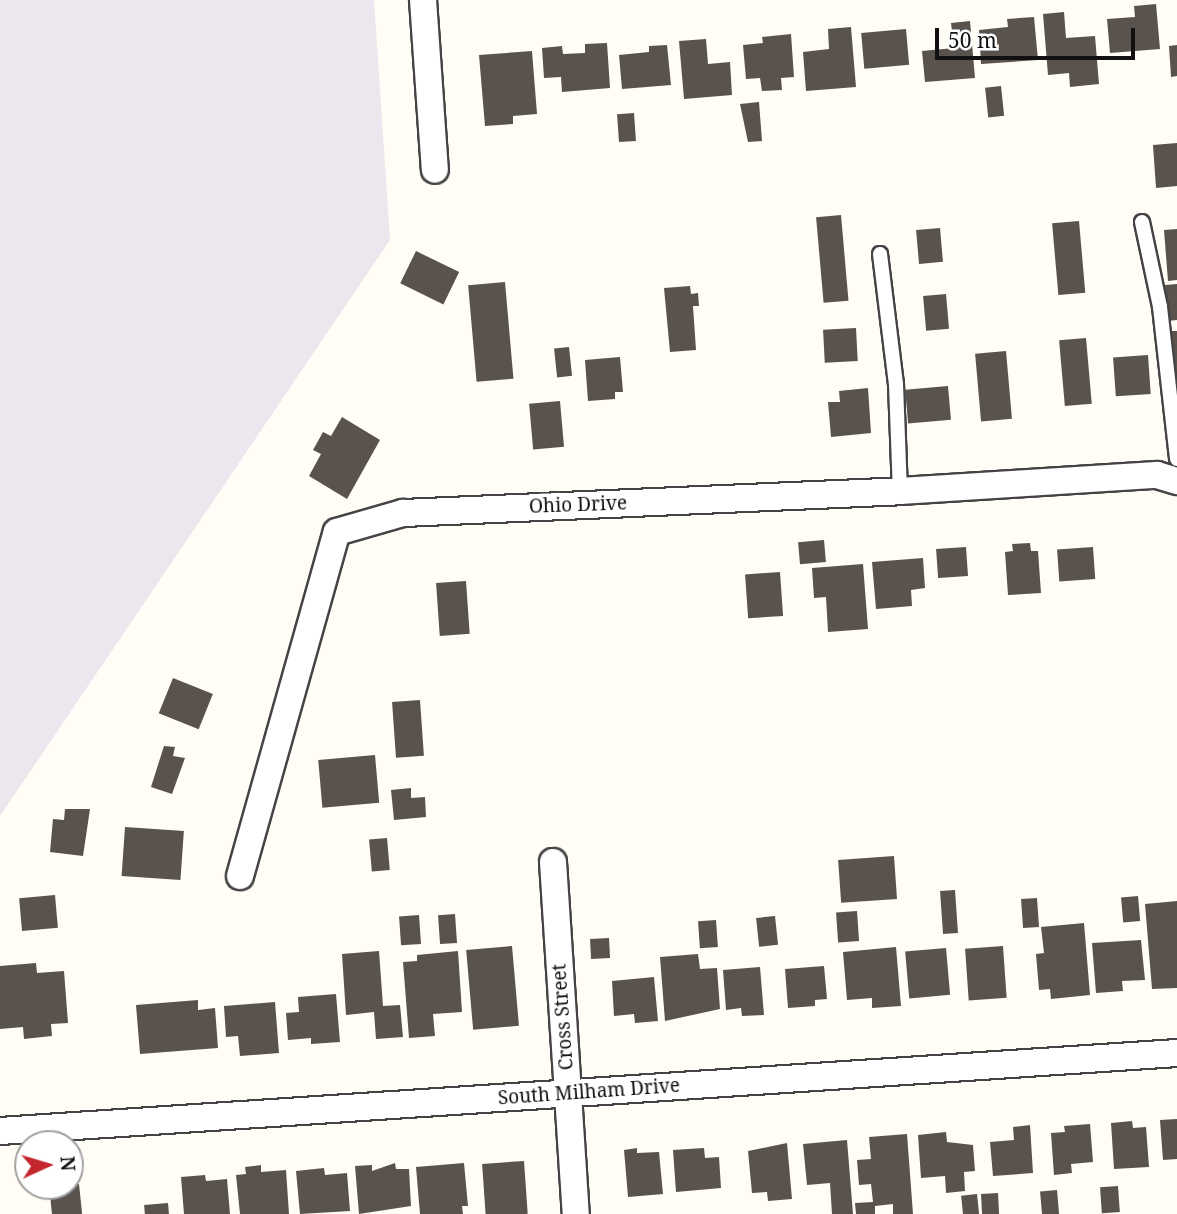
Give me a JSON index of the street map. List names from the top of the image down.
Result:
{
  "streets": {
    "street": ["Ohio Drive", "Cross Street", "South Milham Drive"]
  },
  "crossings": [
    ["Cross Street", "South Milham Drive"]
  ],
  "scale_bar": "50 m",
  "north": "right"
}
